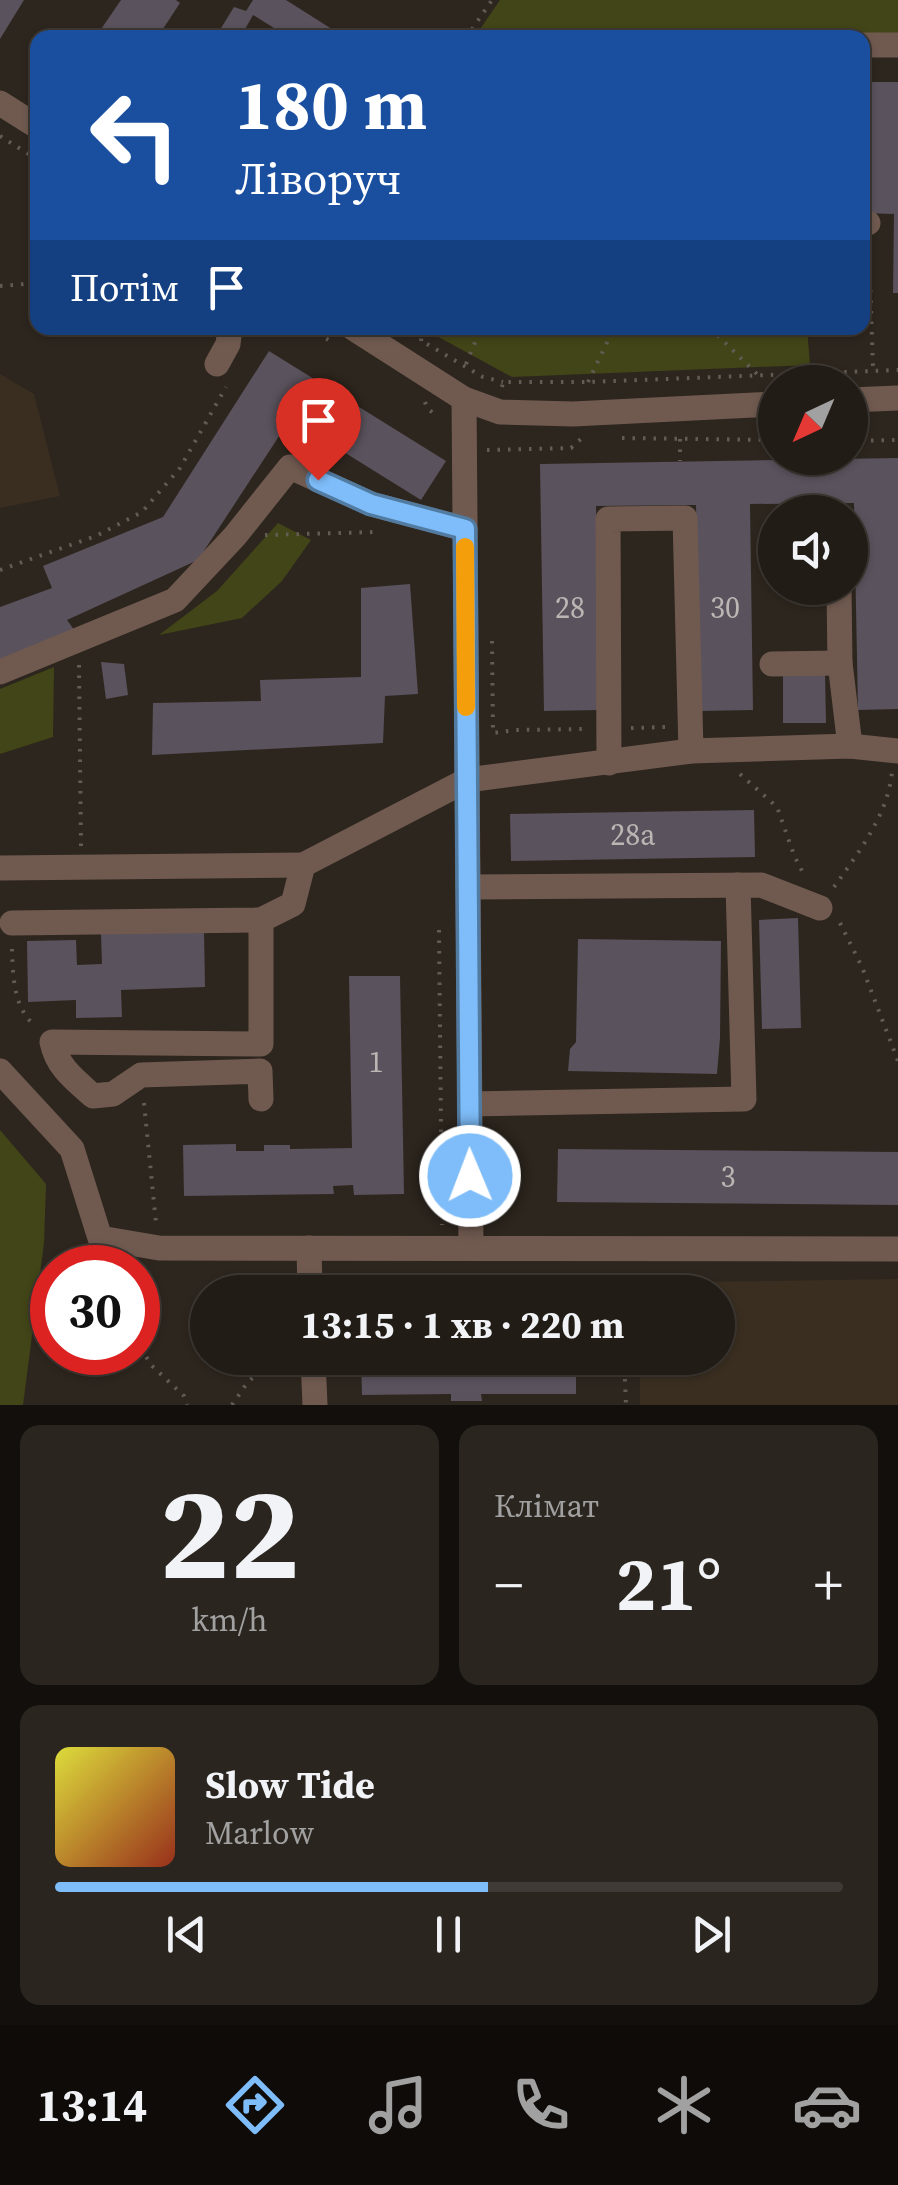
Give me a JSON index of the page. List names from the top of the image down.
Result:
{
  "house_numbers": [
    "28",
    "30",
    "28а",
    "1",
    "3"
  ],
  "north": "bottom left",
  "page": {
    "turn": ["180 m", "Ліворуч"],
    "then": "Потім",
    "limit": "30",
    "trip": "13:15 · 1 хв · 220 m",
    "tile": [
      ["22", "km/h"],
      "Клімат"
    ],
    "heat": ["−", "21°", "+"],
    "song": ["Slow Tide", "Marlow"],
    "tabs": "13:14"
  }
}
